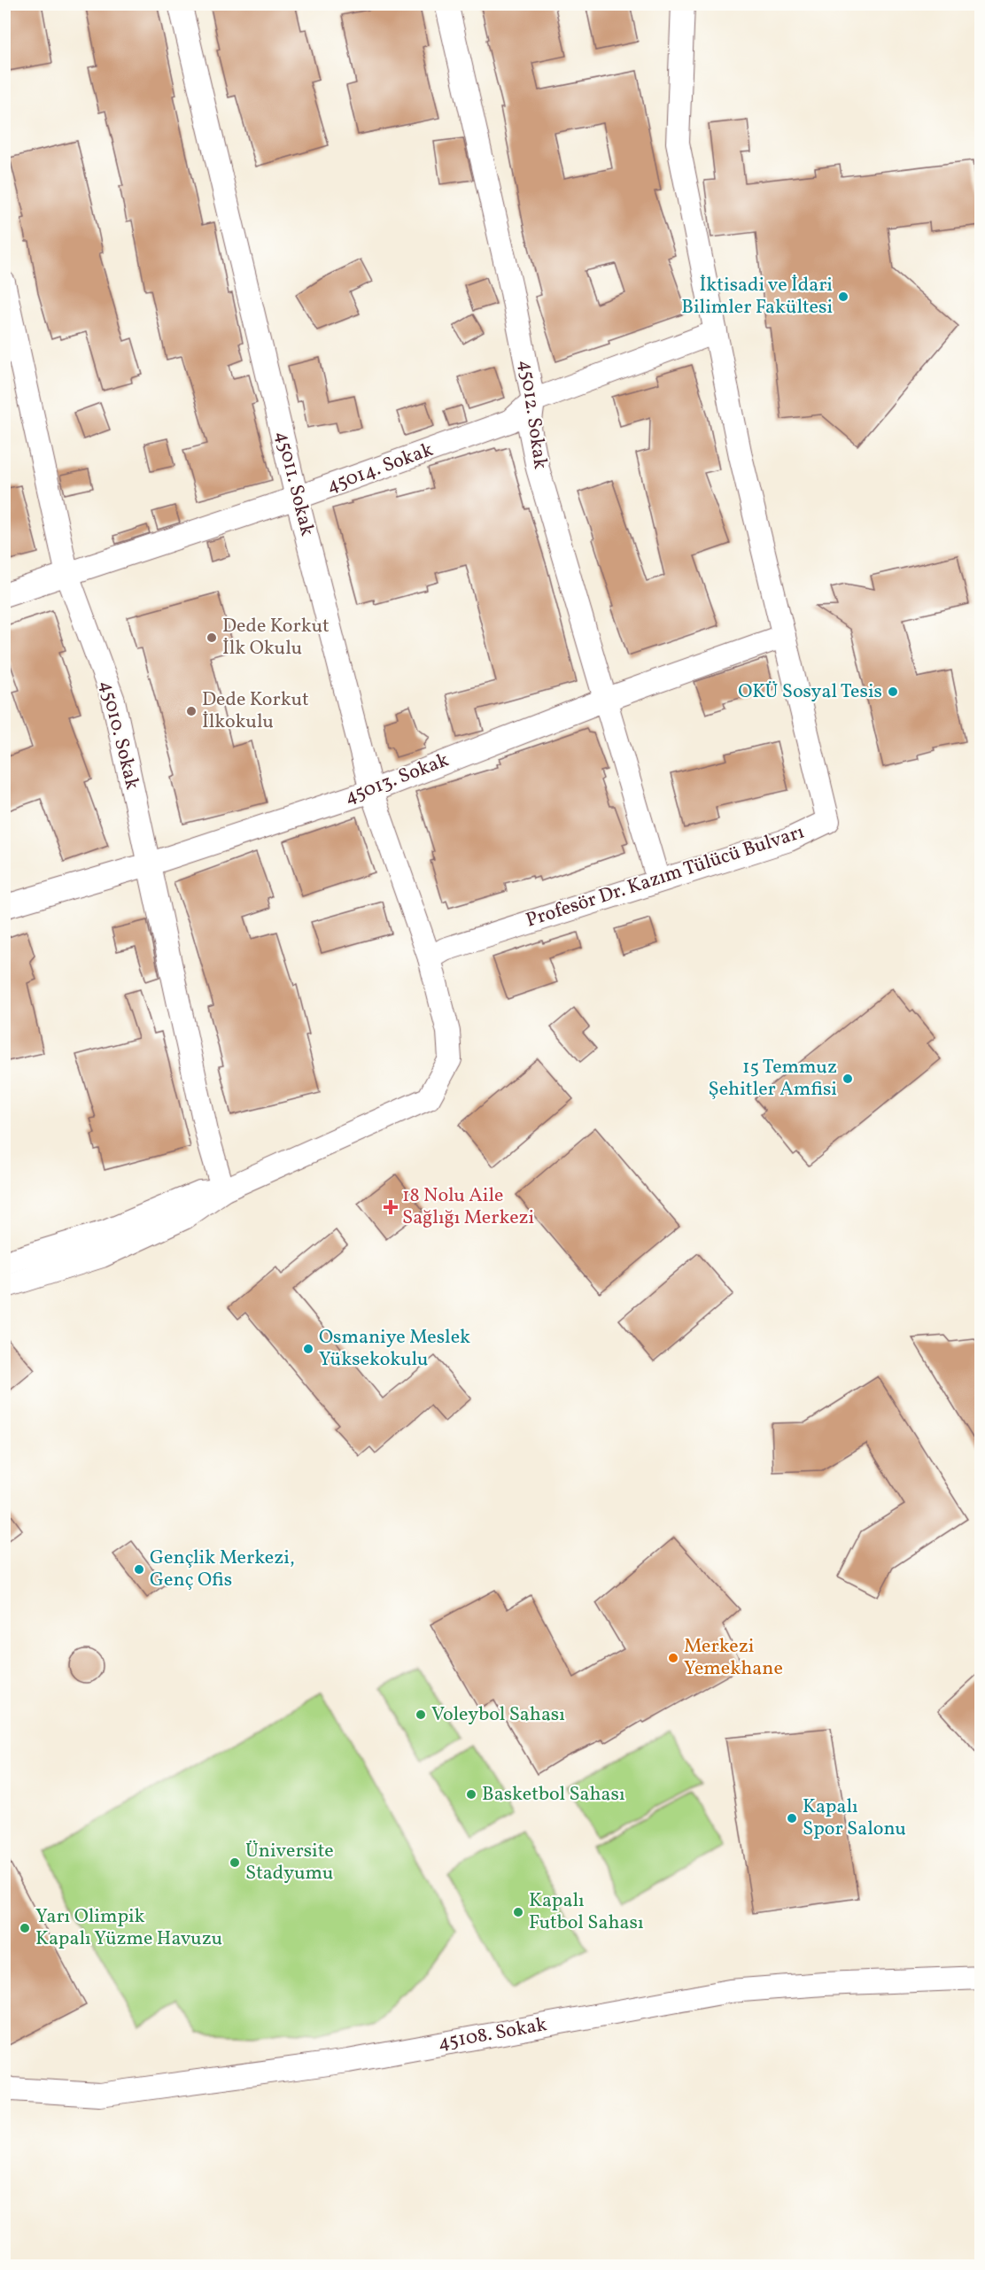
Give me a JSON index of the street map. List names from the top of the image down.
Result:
{
  "streets": {
    "street": [
      "45012. Sokak",
      "45014. Sokak",
      "45011. Sokak",
      "45010. Sokak",
      "45013. Sokak",
      "Profesör Dr. Kazım Tülücü Bulvarı",
      "45108. Sokak"
    ]
  },
  "crossings": [
    ["45012. Sokak", "45014. Sokak"],
    ["45012. Sokak", "45013. Sokak"],
    ["45012. Sokak", "Profesör Dr. Kazım Tülücü Bulvarı"],
    ["45014. Sokak", "45011. Sokak"],
    ["45014. Sokak", "45010. Sokak"],
    ["45014. Sokak", "Profesör Dr. Kazım Tülücü Bulvarı"],
    ["45011. Sokak", "45013. Sokak"],
    ["45011. Sokak", "Profesör Dr. Kazım Tülücü Bulvarı"],
    ["45010. Sokak", "45013. Sokak"],
    ["45013. Sokak", "Profesör Dr. Kazım Tülücü Bulvarı"]
  ],
  "places": {
    "other": [
      "İktisadi ve İdari Bilimler Fakültesi",
      "Dede Korkut İlk Okulu",
      "OKÜ Sosyal Tesis",
      "Dede Korkut İlkokulu",
      "15 Temmuz Şehitler Amfisi",
      "Osmaniye Meslek Yüksekokulu",
      "Gençlik Merkezi, Genç Ofis",
      "Merkezi Yemekhane",
      "Voleybol Sahası",
      "Basketbol Sahası",
      "Kapalı Spor Salonu",
      "Üniversite Stadyumu",
      "Kapalı Futbol Sahası",
      "Yarı Olimpik Kapalı Yüzme Havuzu"
    ],
    "health": ["18 Nolu Aile Sağlığı Merkezi"]
  }
}
